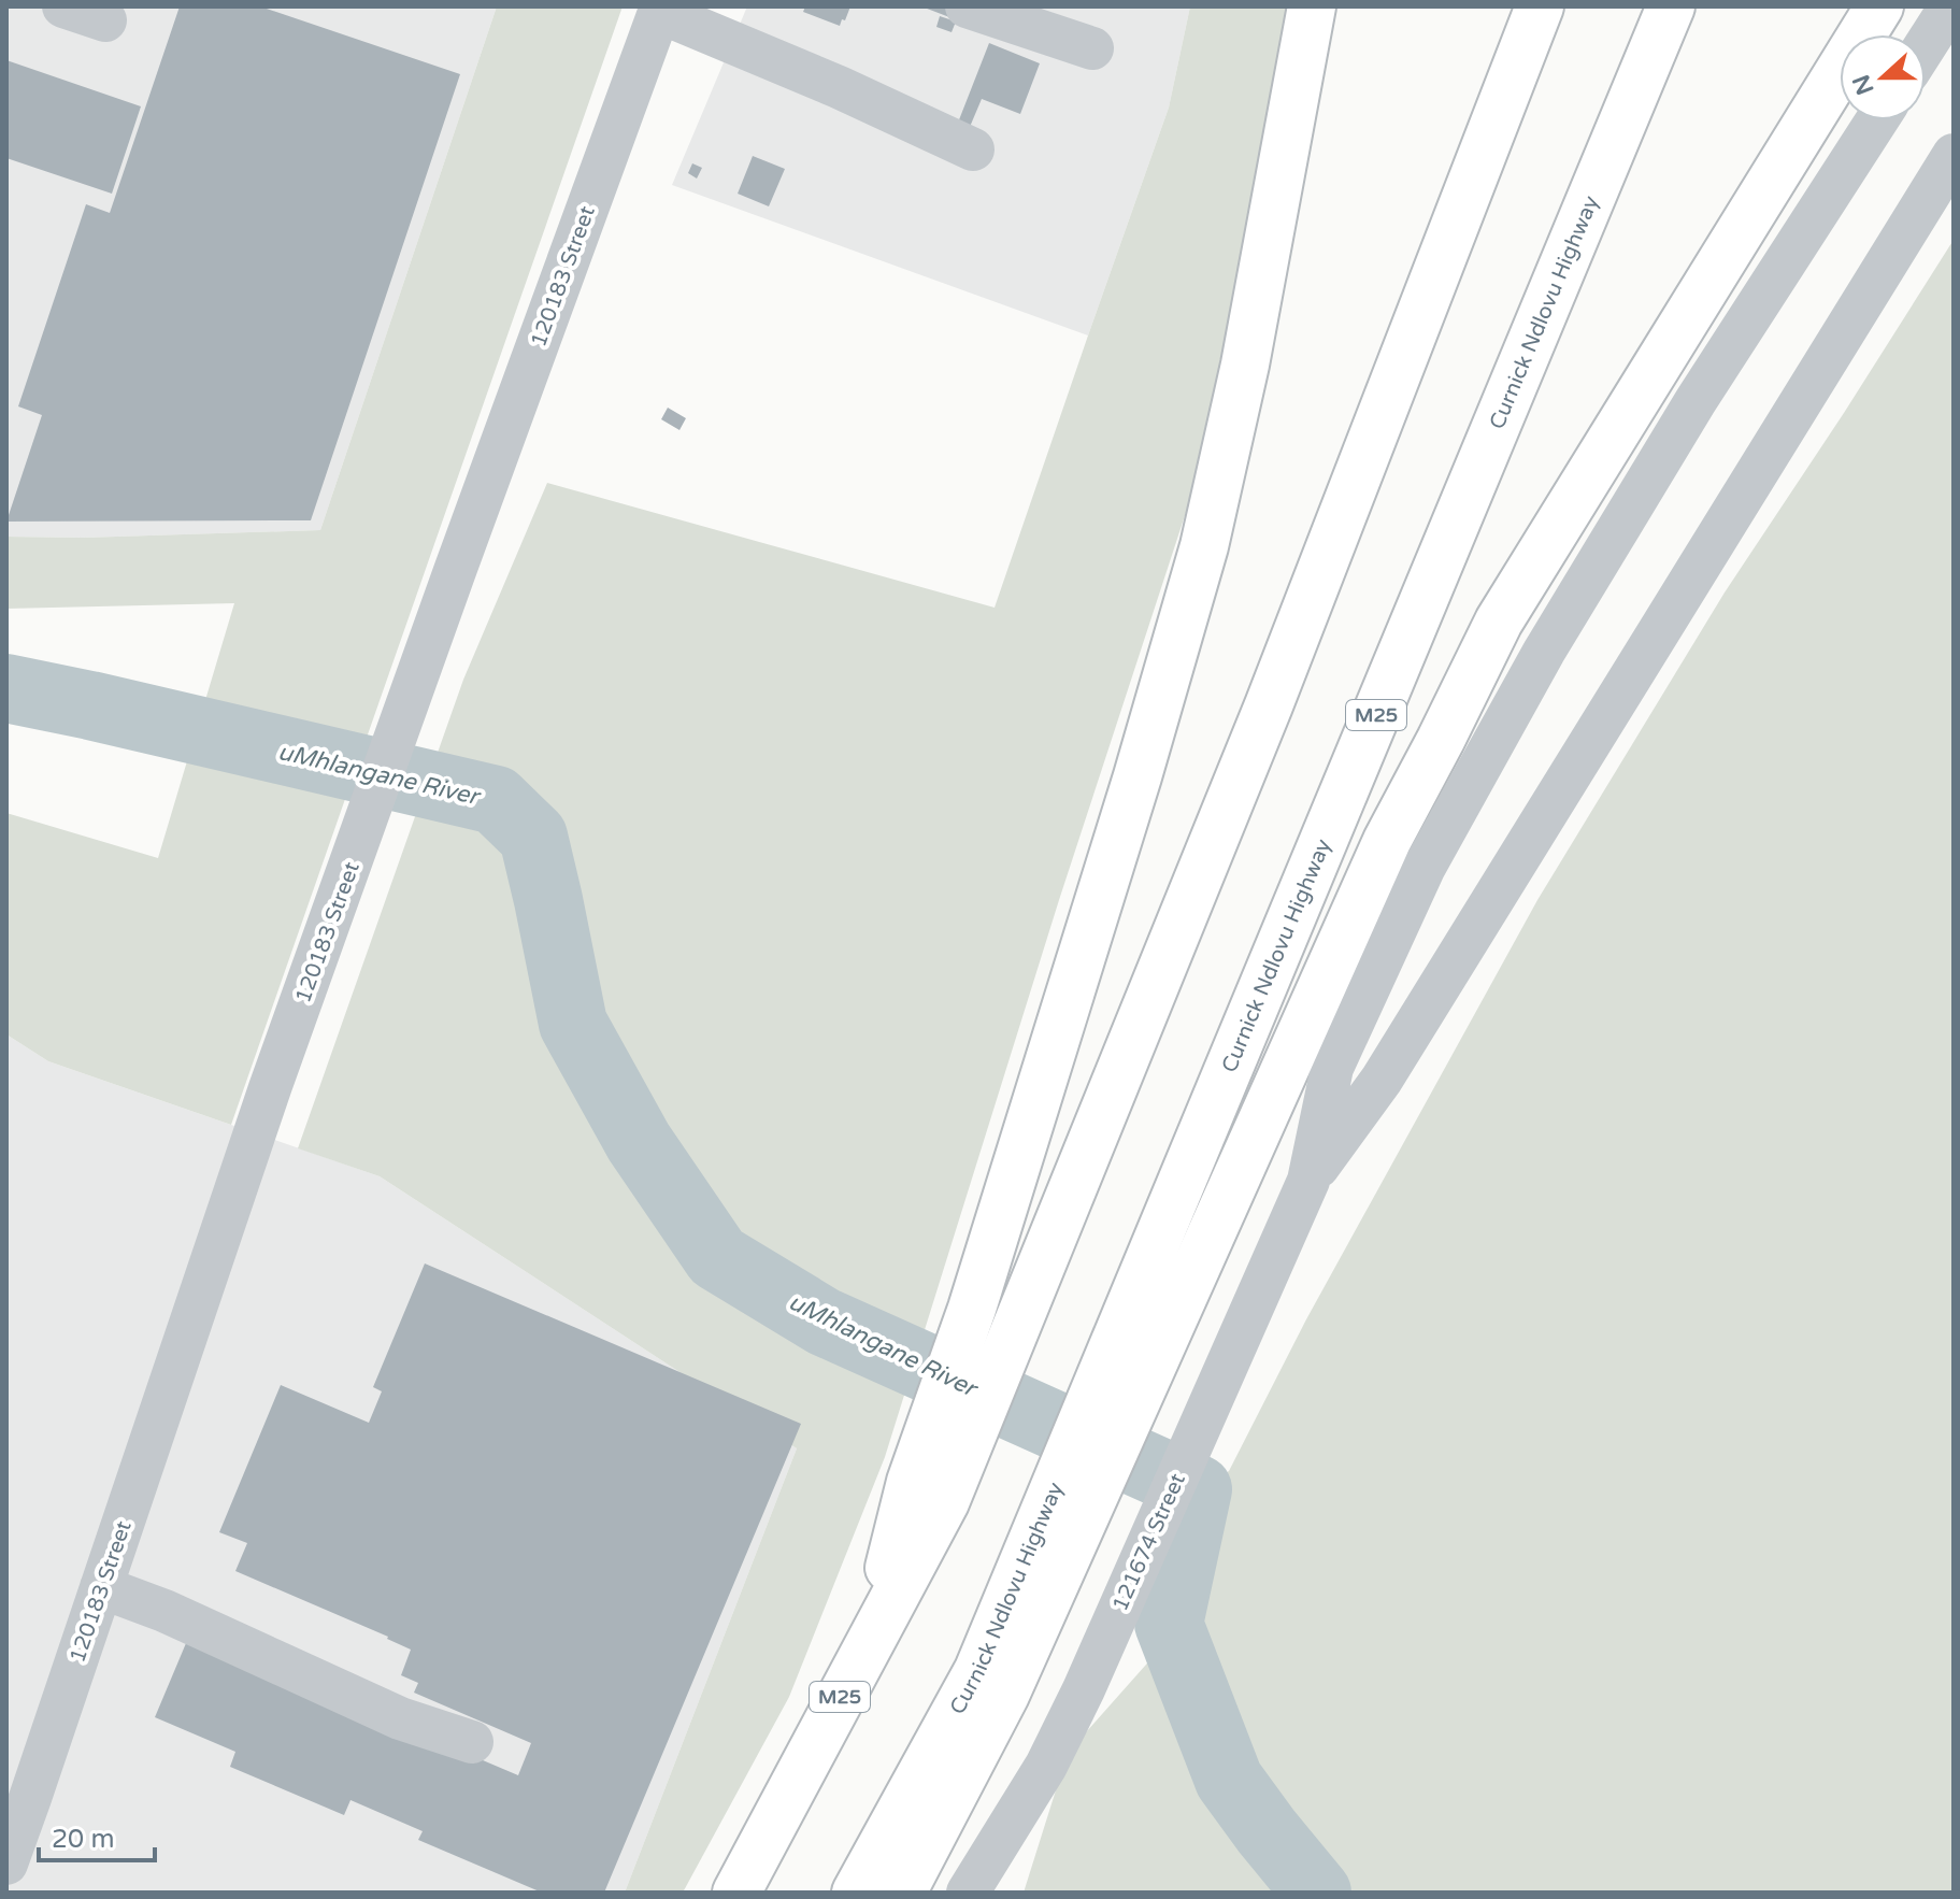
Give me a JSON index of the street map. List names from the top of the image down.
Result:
{
  "streets": {
    "main road": ["Curnick Ndlovu Highway", "M25"],
    "lane": ["120183 Street", "121674 Street"]
  },
  "water": ["uMhlangane River"],
  "scale_bar": "20 m",
  "north": "left"
}
